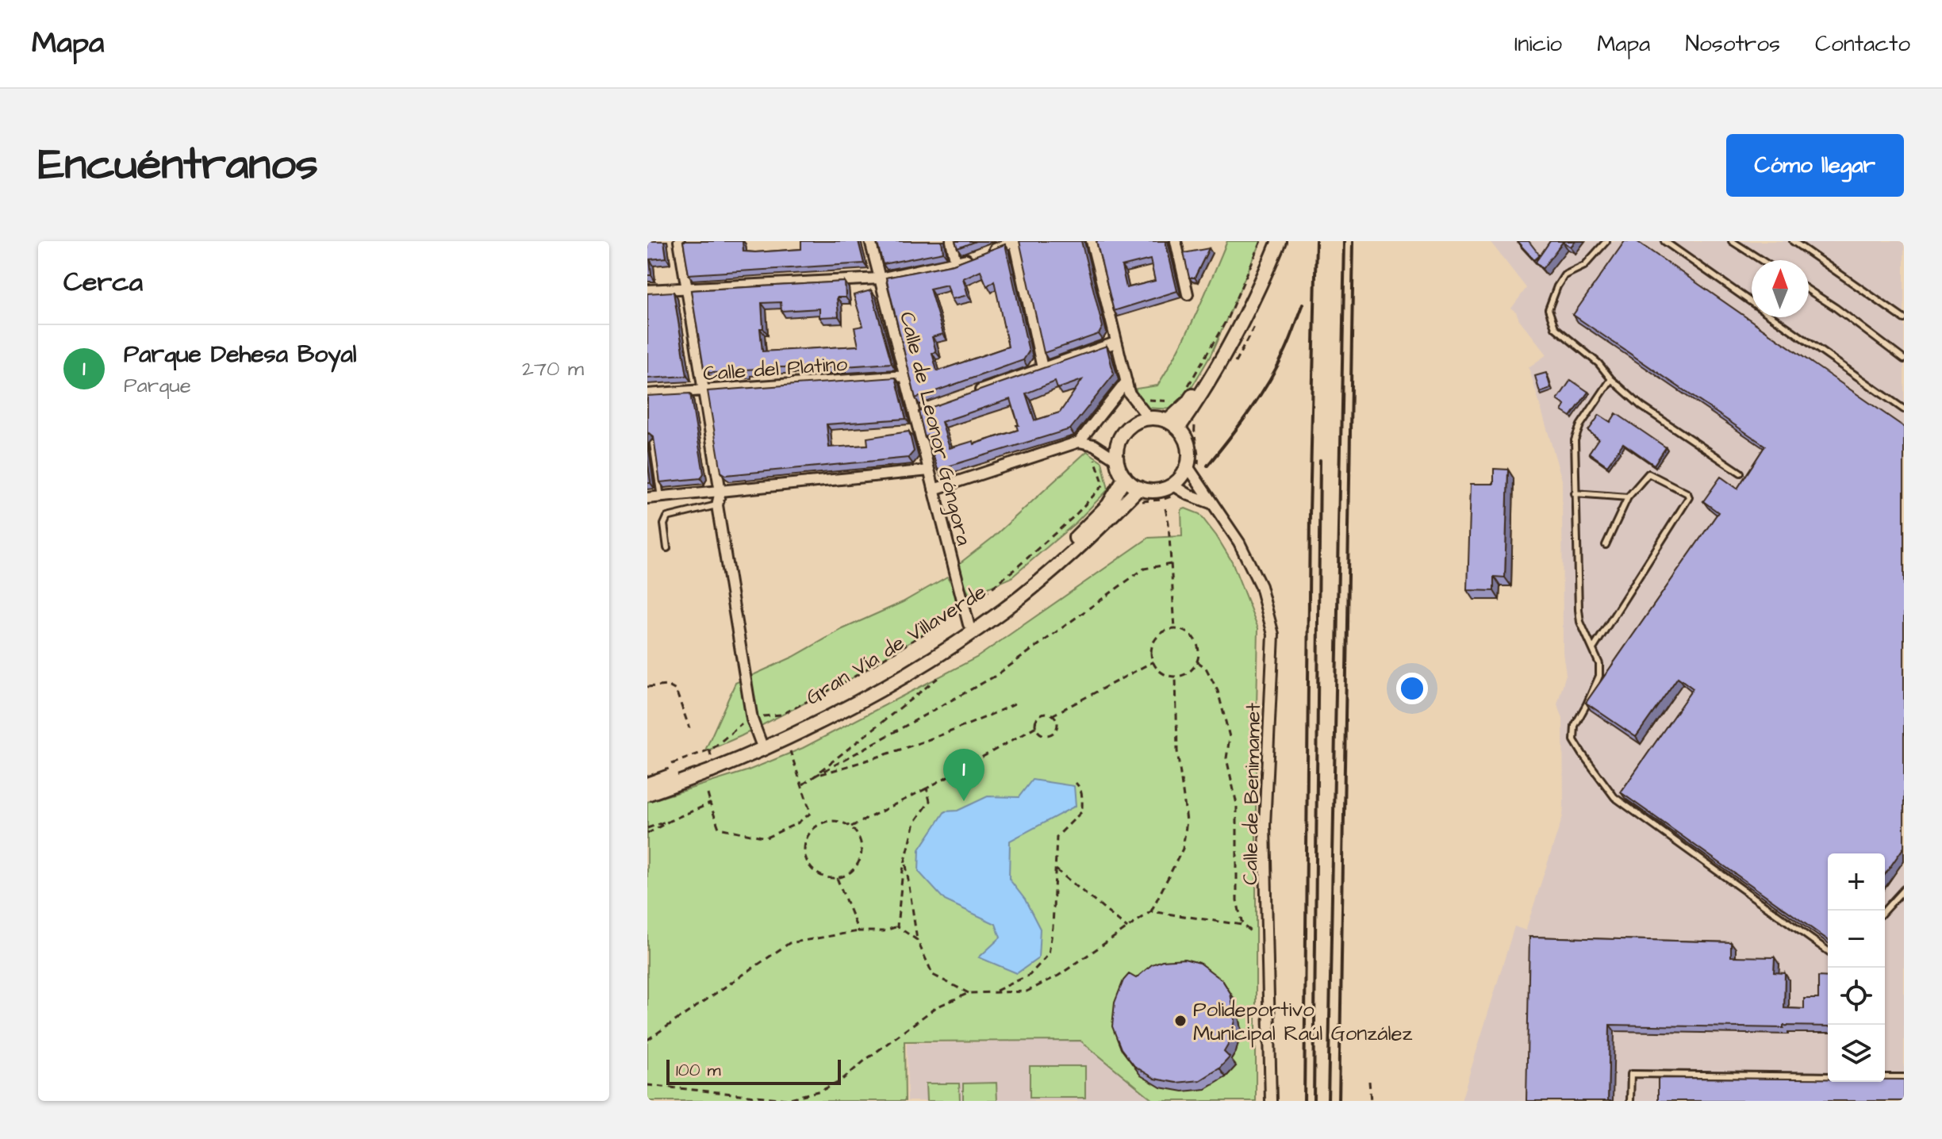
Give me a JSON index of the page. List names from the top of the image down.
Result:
{
  "streets": {
    "street": [
      "Calle del Platino",
      "Calle de Leonor Góngora",
      "Gran Vía de Villaverde",
      "Calle de Benimamet"
    ]
  },
  "crossings": [
    ["Calle del Platino", "Calle de Leonor Góngora"],
    ["Calle de Leonor Góngora", "Gran Vía de Villaverde"],
    ["Gran Vía de Villaverde", "Calle de Benimamet"]
  ],
  "places": ["Polideportivo Municipal Raúl González"],
  "scale_bar": "100 m",
  "north": "top",
  "page": {
    "header": "Mapa",
    "nav": [
      "Inicio",
      "Mapa",
      "Nosotros",
      "Contacto"
    ],
    "title": "Encuéntranos",
    "buttons": "Cómo llegar",
    "heading": "Cerca",
    "list": [
      {
        "mark": "1",
        "name": "Parque Dehesa Boyal",
        "note": "Parque",
        "value": "270 m"
      }
    ],
    "pins": "1",
    "map_buttons": ["+", "−"],
    "scale": "100 m"
  }
}
